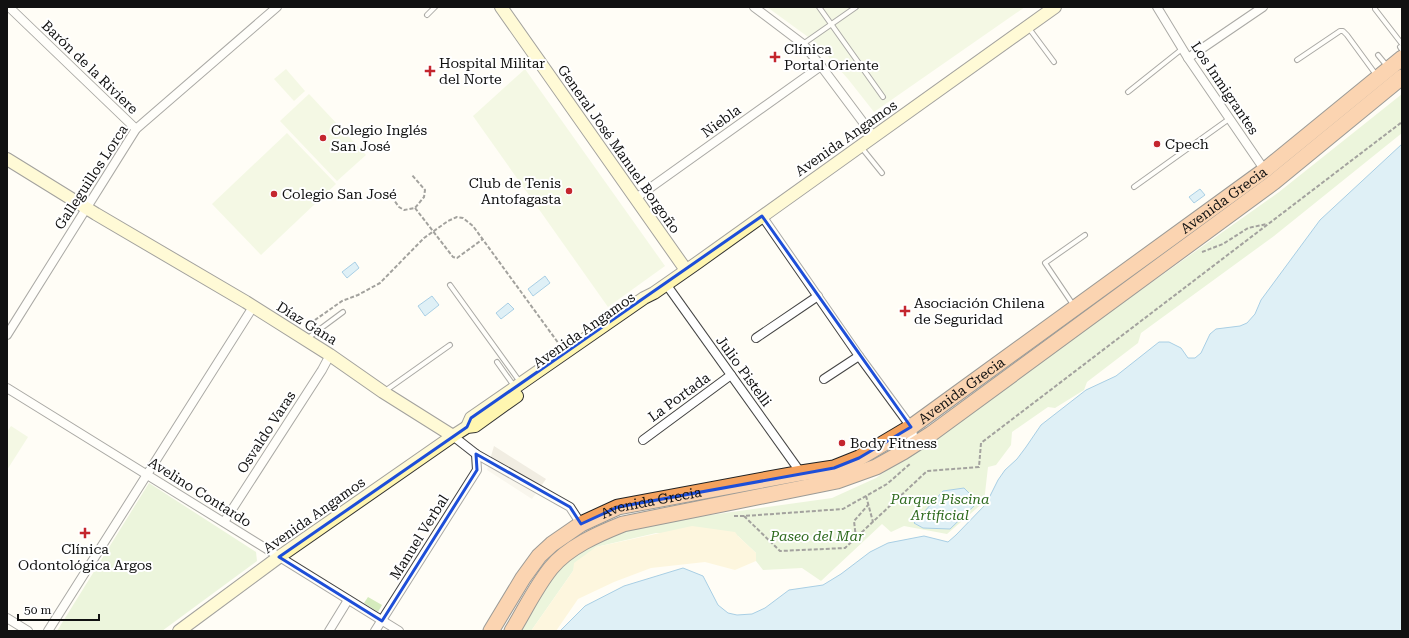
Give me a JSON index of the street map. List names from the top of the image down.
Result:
{
  "streets": {
    "highway": ["Avenida Grecia"],
    "main road": ["Avenida Angamos", "General José Manuel Borgoño", "Díaz Gana"],
    "street": [
      "Barón de la Riviere",
      "Los Inmigrantes",
      "Niebla",
      "Galleguillos Lorca",
      "Julio Pistelli",
      "La Portada",
      "Osvaldo Varas",
      "Avelino Contardo",
      "Manuel Verbal"
    ]
  },
  "crossings": [
    ["Barón de la Riviere", "Galleguillos Lorca"],
    ["Los Inmigrantes", "Avenida Grecia"],
    ["Niebla", "General José Manuel Borgoño"],
    ["Avenida Angamos", "General José Manuel Borgoño"],
    ["Avenida Angamos", "Díaz Gana"],
    ["Avenida Angamos", "Julio Pistelli"],
    ["Avenida Angamos", "Avelino Contardo"],
    ["Galleguillos Lorca", "Díaz Gana"],
    ["Avenida Grecia", "Díaz Gana"],
    ["Avenida Grecia", "Julio Pistelli"],
    ["Díaz Gana", "Osvaldo Varas"],
    ["Díaz Gana", "Manuel Verbal"],
    ["Julio Pistelli", "La Portada"],
    ["Osvaldo Varas", "Avelino Contardo"],
    ["Avelino Contardo", "Manuel Verbal"]
  ],
  "parks": ["Parque Piscina Artificial", "Paseo del Mar"],
  "places": {
    "health": [
      "Clínica Portal Oriente",
      "Hospital Militar del Norte",
      "Asociación Chilena de Seguridad",
      "Clínica Odontológica Argos"
    ],
    "other": [
      "Colegio Inglés San José",
      "Cpech",
      "Club de Tenis Antofagasta",
      "Colegio San José",
      "Body Fitness"
    ]
  },
  "scale_bar": "50 m"
}
